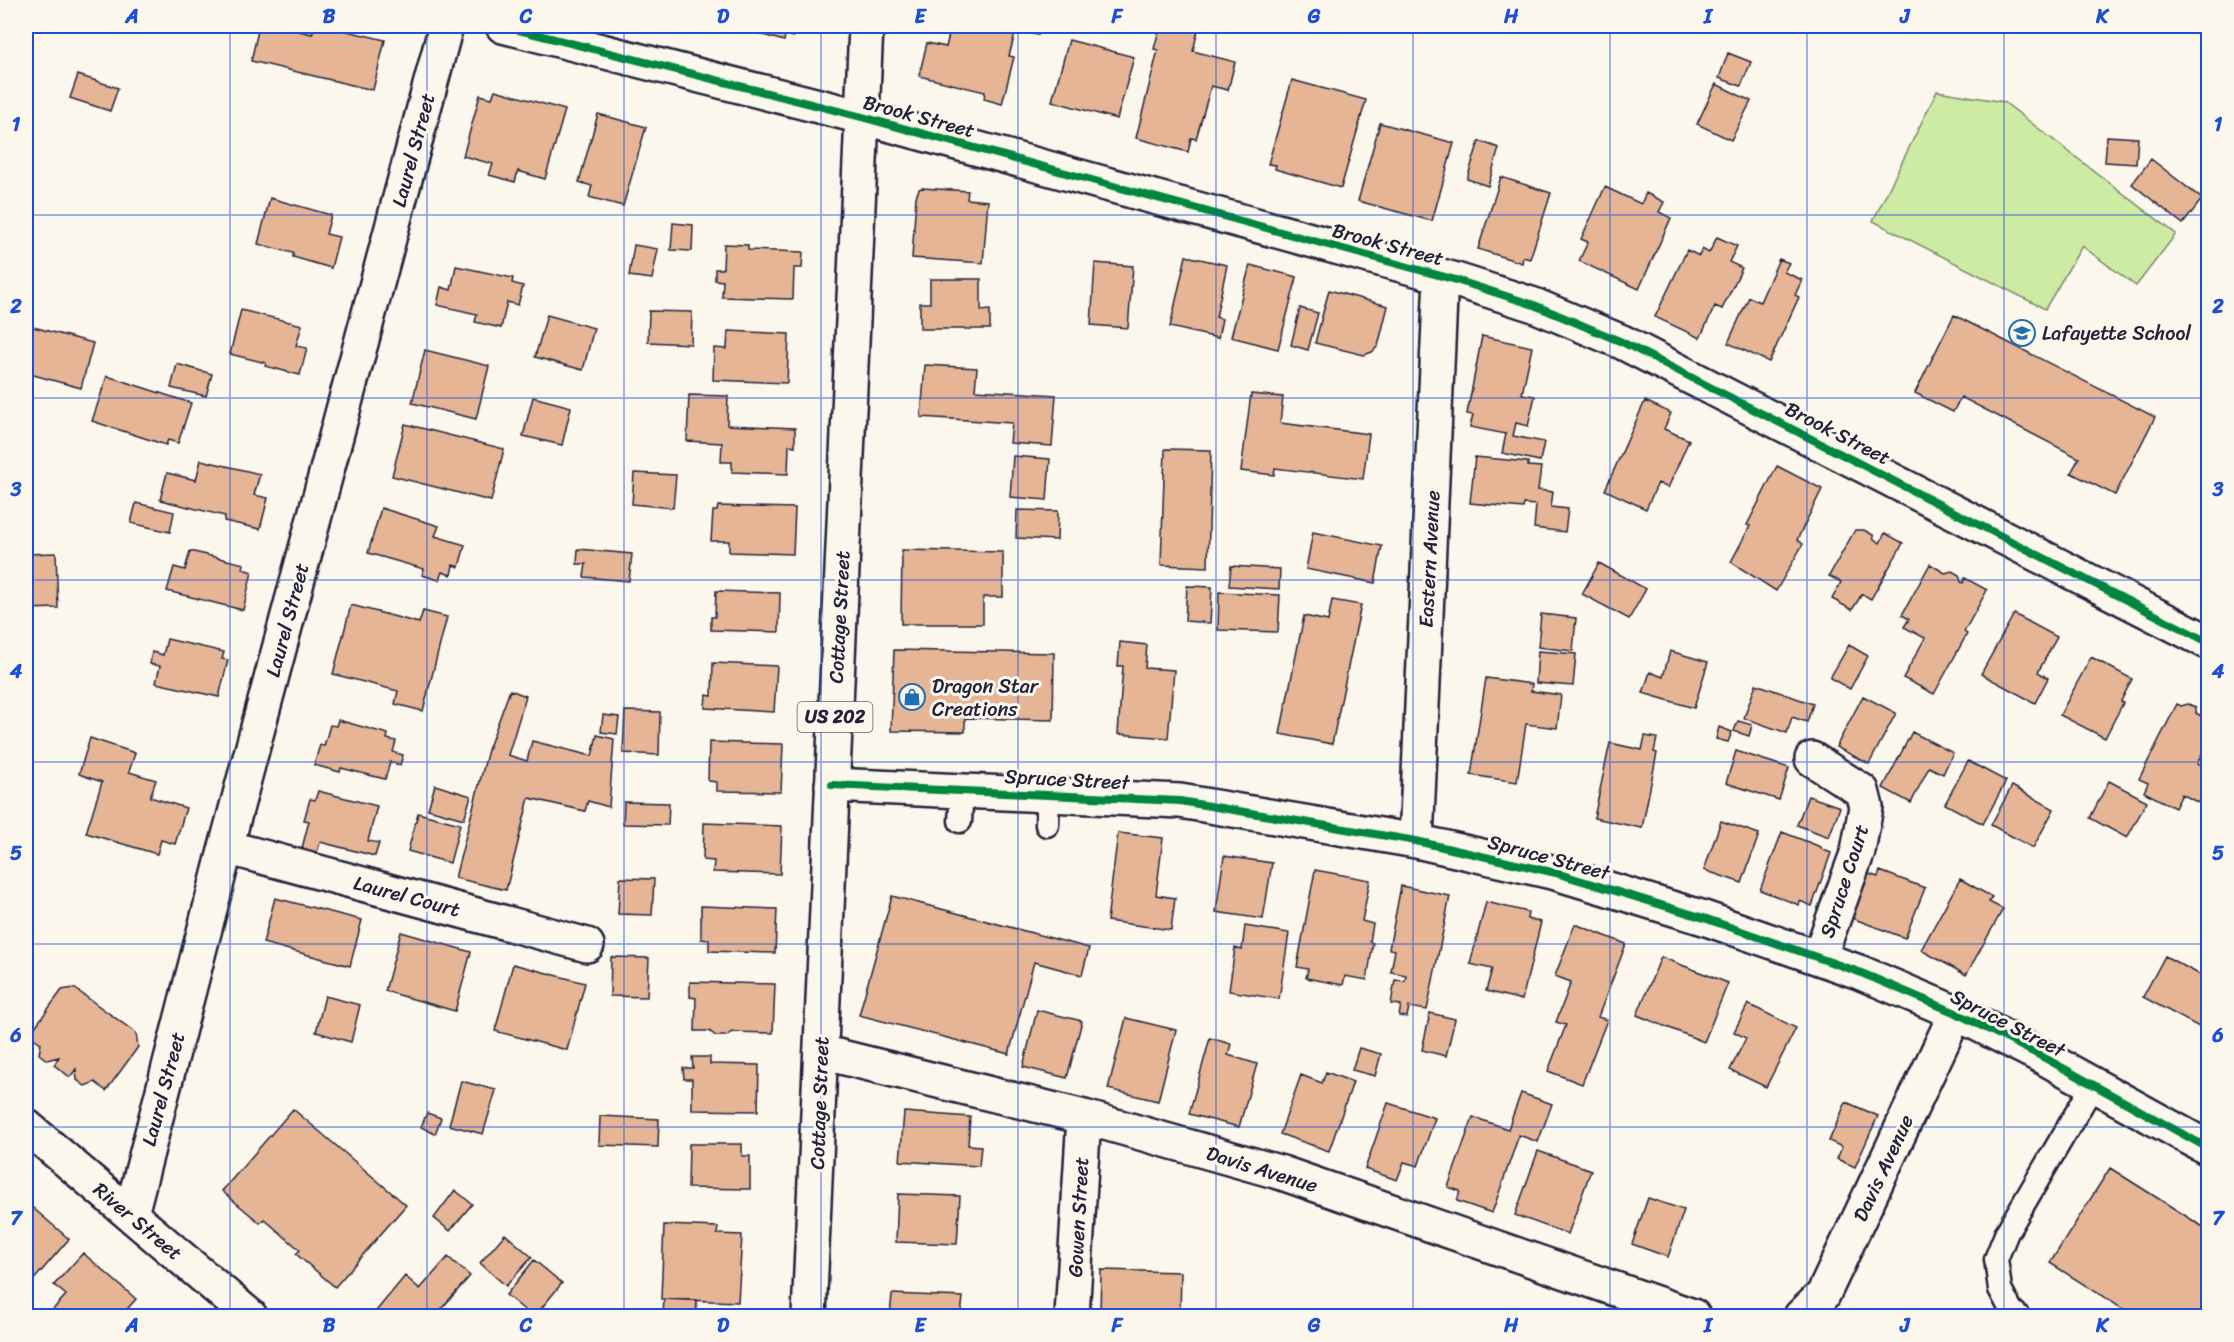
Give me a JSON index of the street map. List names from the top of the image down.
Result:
{
  "streets": {
    "main road": [
      "Brook Street",
      "Laurel Street",
      "Eastern Avenue",
      "Cottage Street",
      "US 202",
      "Spruce Street",
      "Spruce Court",
      "Laurel Court",
      "Davis Avenue",
      "Gowen Street",
      "River Street"
    ]
  },
  "crossings": [
    ["Brook Street", "Eastern Avenue"],
    ["Brook Street", "Cottage Street"],
    ["Laurel Street", "Laurel Court"],
    ["Laurel Street", "River Street"],
    ["Eastern Avenue", "Spruce Street"],
    ["Cottage Street", "Spruce Street"],
    ["Cottage Street", "Davis Avenue"],
    ["Spruce Street", "Spruce Court"],
    ["Spruce Street", "Davis Avenue"],
    ["Davis Avenue", "Gowen Street"]
  ],
  "places": {
    "school or university": ["Lafayette School"],
    "shop": ["Dragon Star Creations"]
  },
  "grid": {
    "columns": [
      "A",
      "B",
      "C",
      "D",
      "E",
      "F",
      "G",
      "H",
      "I",
      "J",
      "K"
    ],
    "rows": [
      "1",
      "2",
      "3",
      "4",
      "5",
      "6",
      "7"
    ]
  }
}
